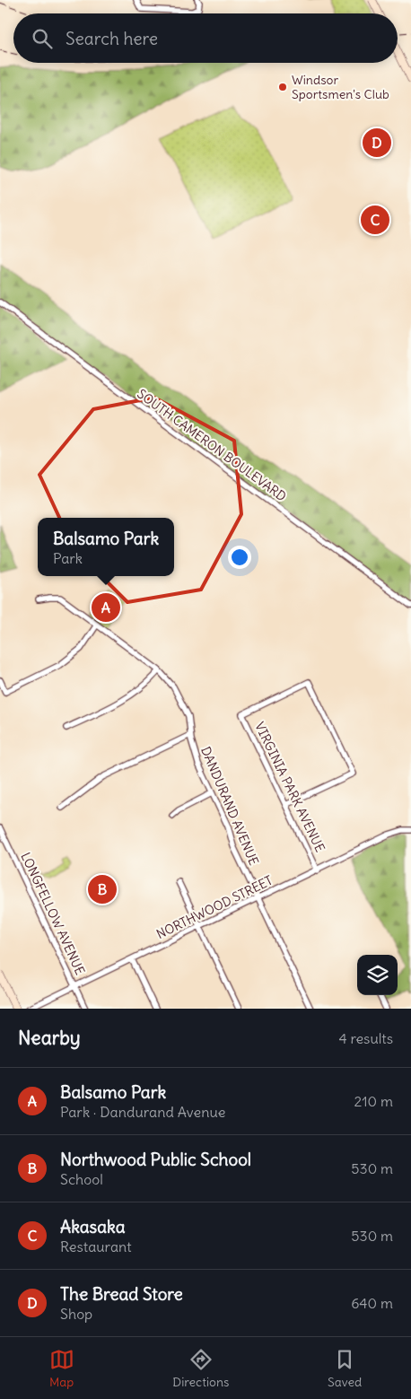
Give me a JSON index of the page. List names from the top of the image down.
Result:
{
  "streets": {
    "street": [
      "SOUTH CAMERON BOULEVARD",
      "VIRGINIA PARK AVENUE",
      "DANDURAND AVENUE",
      "NORTHWOOD STREET",
      "LONGFELLOW AVENUE"
    ]
  },
  "crossings": [
    ["VIRGINIA PARK AVENUE", "NORTHWOOD STREET"],
    ["DANDURAND AVENUE", "NORTHWOOD STREET"],
    ["NORTHWOOD STREET", "LONGFELLOW AVENUE"]
  ],
  "places": ["Windsor Sportsmen's Club"],
  "page": {
    "search": "Search here",
    "pins": [
      "D",
      "C",
      "A",
      "B"
    ],
    "popup": ["Balsamo Park", "Park"],
    "heading": ["Nearby", "4 results"],
    "list": [
      {
        "mark": "A",
        "name": "Balsamo Park",
        "note": "Park · Dandurand Avenue",
        "value": "210 m"
      },
      {
        "mark": "B",
        "name": "Northwood Public School",
        "note": "School",
        "value": "530 m"
      },
      {
        "mark": "C",
        "name": "Akasaka",
        "note": "Restaurant",
        "value": "530 m"
      },
      {
        "mark": "D",
        "name": "The Bread Store",
        "note": "Shop",
        "value": "640 m"
      }
    ],
    "nav": ["Map", "Directions", "Saved"]
  }
}
